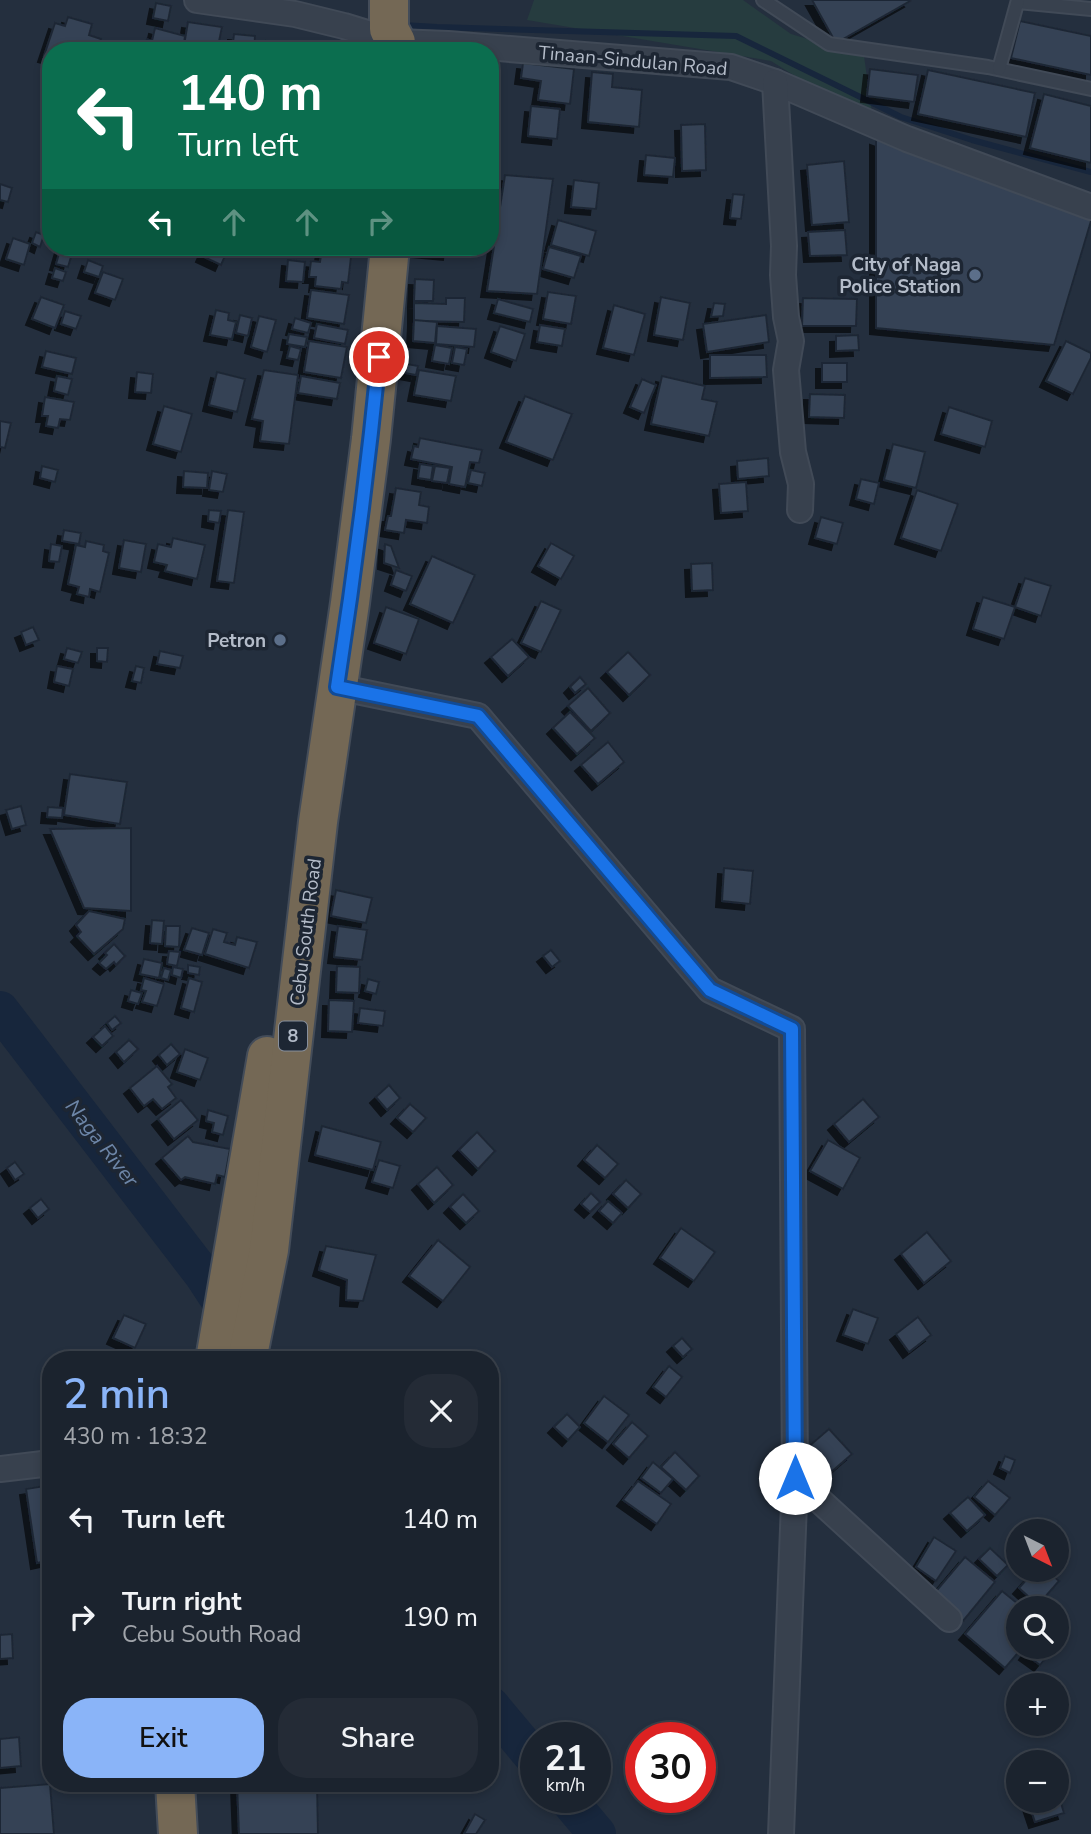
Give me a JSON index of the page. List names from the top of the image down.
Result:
{
  "streets": {
    "highway": ["Cebu South Road", "8"],
    "street": ["Tinaan-Sindulan Road"]
  },
  "crossings": [
    ["Cebu South Road", "8"]
  ],
  "water": ["Naga River"],
  "places": ["City of Naga Police Station", "Petron"],
  "north": "bottom right",
  "page": {
    "turn": ["140 m", "Turn left"],
    "heading": ["2 min", "430 m · 18:32"],
    "list": [
      {
        "name": "Turn left",
        "value": "140 m"
      },
      {
        "name": "Turn right",
        "note": "Cebu South Road",
        "value": "190 m"
      }
    ],
    "map_buttons": ["+", "−"],
    "buttons": ["Exit", "Share"],
    "speed": "21 km/h",
    "limit": "30"
  }
}
